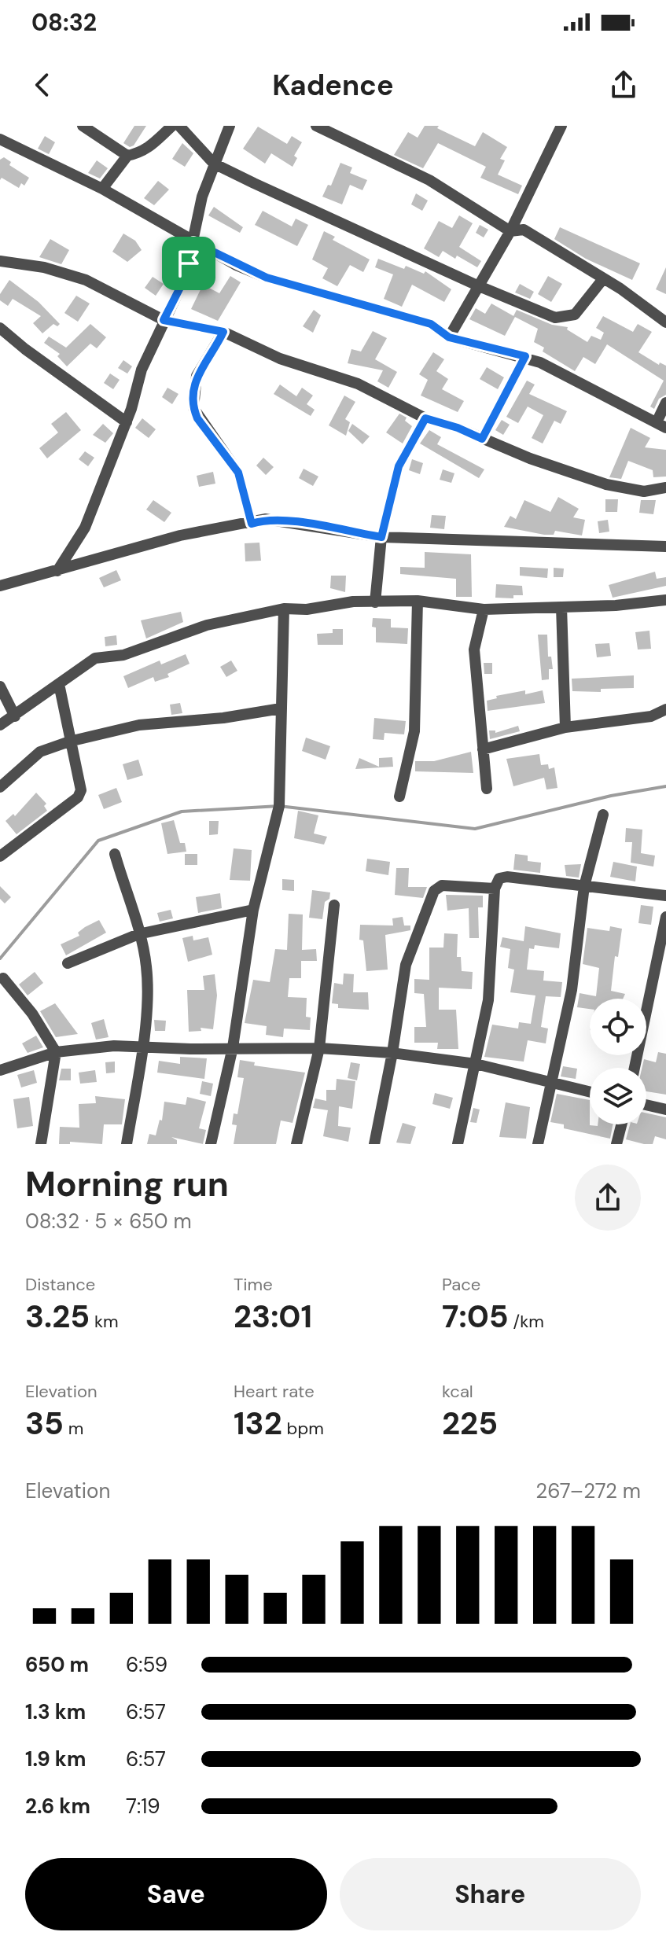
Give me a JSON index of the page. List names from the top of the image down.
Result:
{
  "page": {
    "status": "08:32",
    "header": "Kadence",
    "heading": ["Morning run", "08:32 · 5 × 650 m"],
    "stats": [
      ["Distance", "3.25 km"],
      ["Time", "23:01"],
      ["Pace", "7:05 /km"],
      ["Elevation", "35 m"],
      ["Heart rate", "132 bpm"],
      ["kcal", "225"]
    ],
    "chart": ["Elevation", "267–272 m"],
    "list": [
      {
        "name": "650 m",
        "note": "6:59"
      },
      {
        "name": "1.3 km",
        "note": "6:57"
      },
      {
        "name": "1.9 km",
        "note": "6:57"
      },
      {
        "name": "2.6 km",
        "note": "7:19"
      }
    ],
    "buttons": ["Save", "Share"]
  }
}
